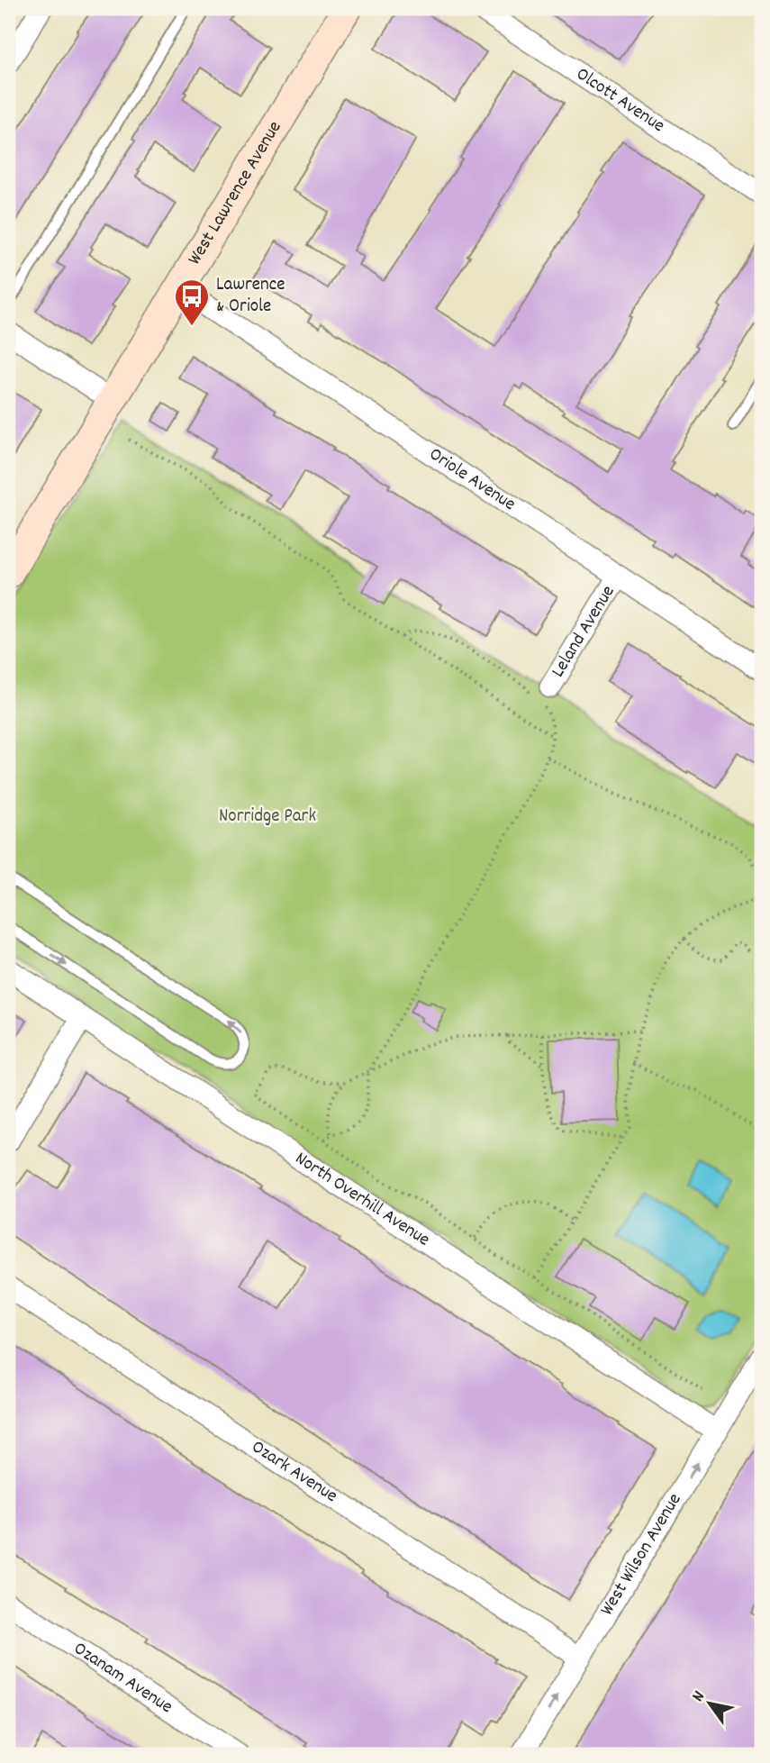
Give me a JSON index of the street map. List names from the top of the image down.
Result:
{
  "streets": {
    "main road": ["West Lawrence Avenue"],
    "street": [
      "Olcott Avenue",
      "Oriole Avenue",
      "Leland Avenue",
      "North Overhill Avenue",
      "Ozark Avenue",
      "West Wilson Avenue",
      "Ozanam Avenue"
    ]
  },
  "crossings": [
    ["West Lawrence Avenue", "Oriole Avenue"],
    ["Oriole Avenue", "Leland Avenue"],
    ["North Overhill Avenue", "West Wilson Avenue"],
    ["Ozark Avenue", "West Wilson Avenue"]
  ],
  "one_way": ["West Wilson Avenue"],
  "parks": ["Norridge Park"],
  "places": {
    "bus stop": ["Lawrence & Oriole"]
  },
  "north": "top left"
}
